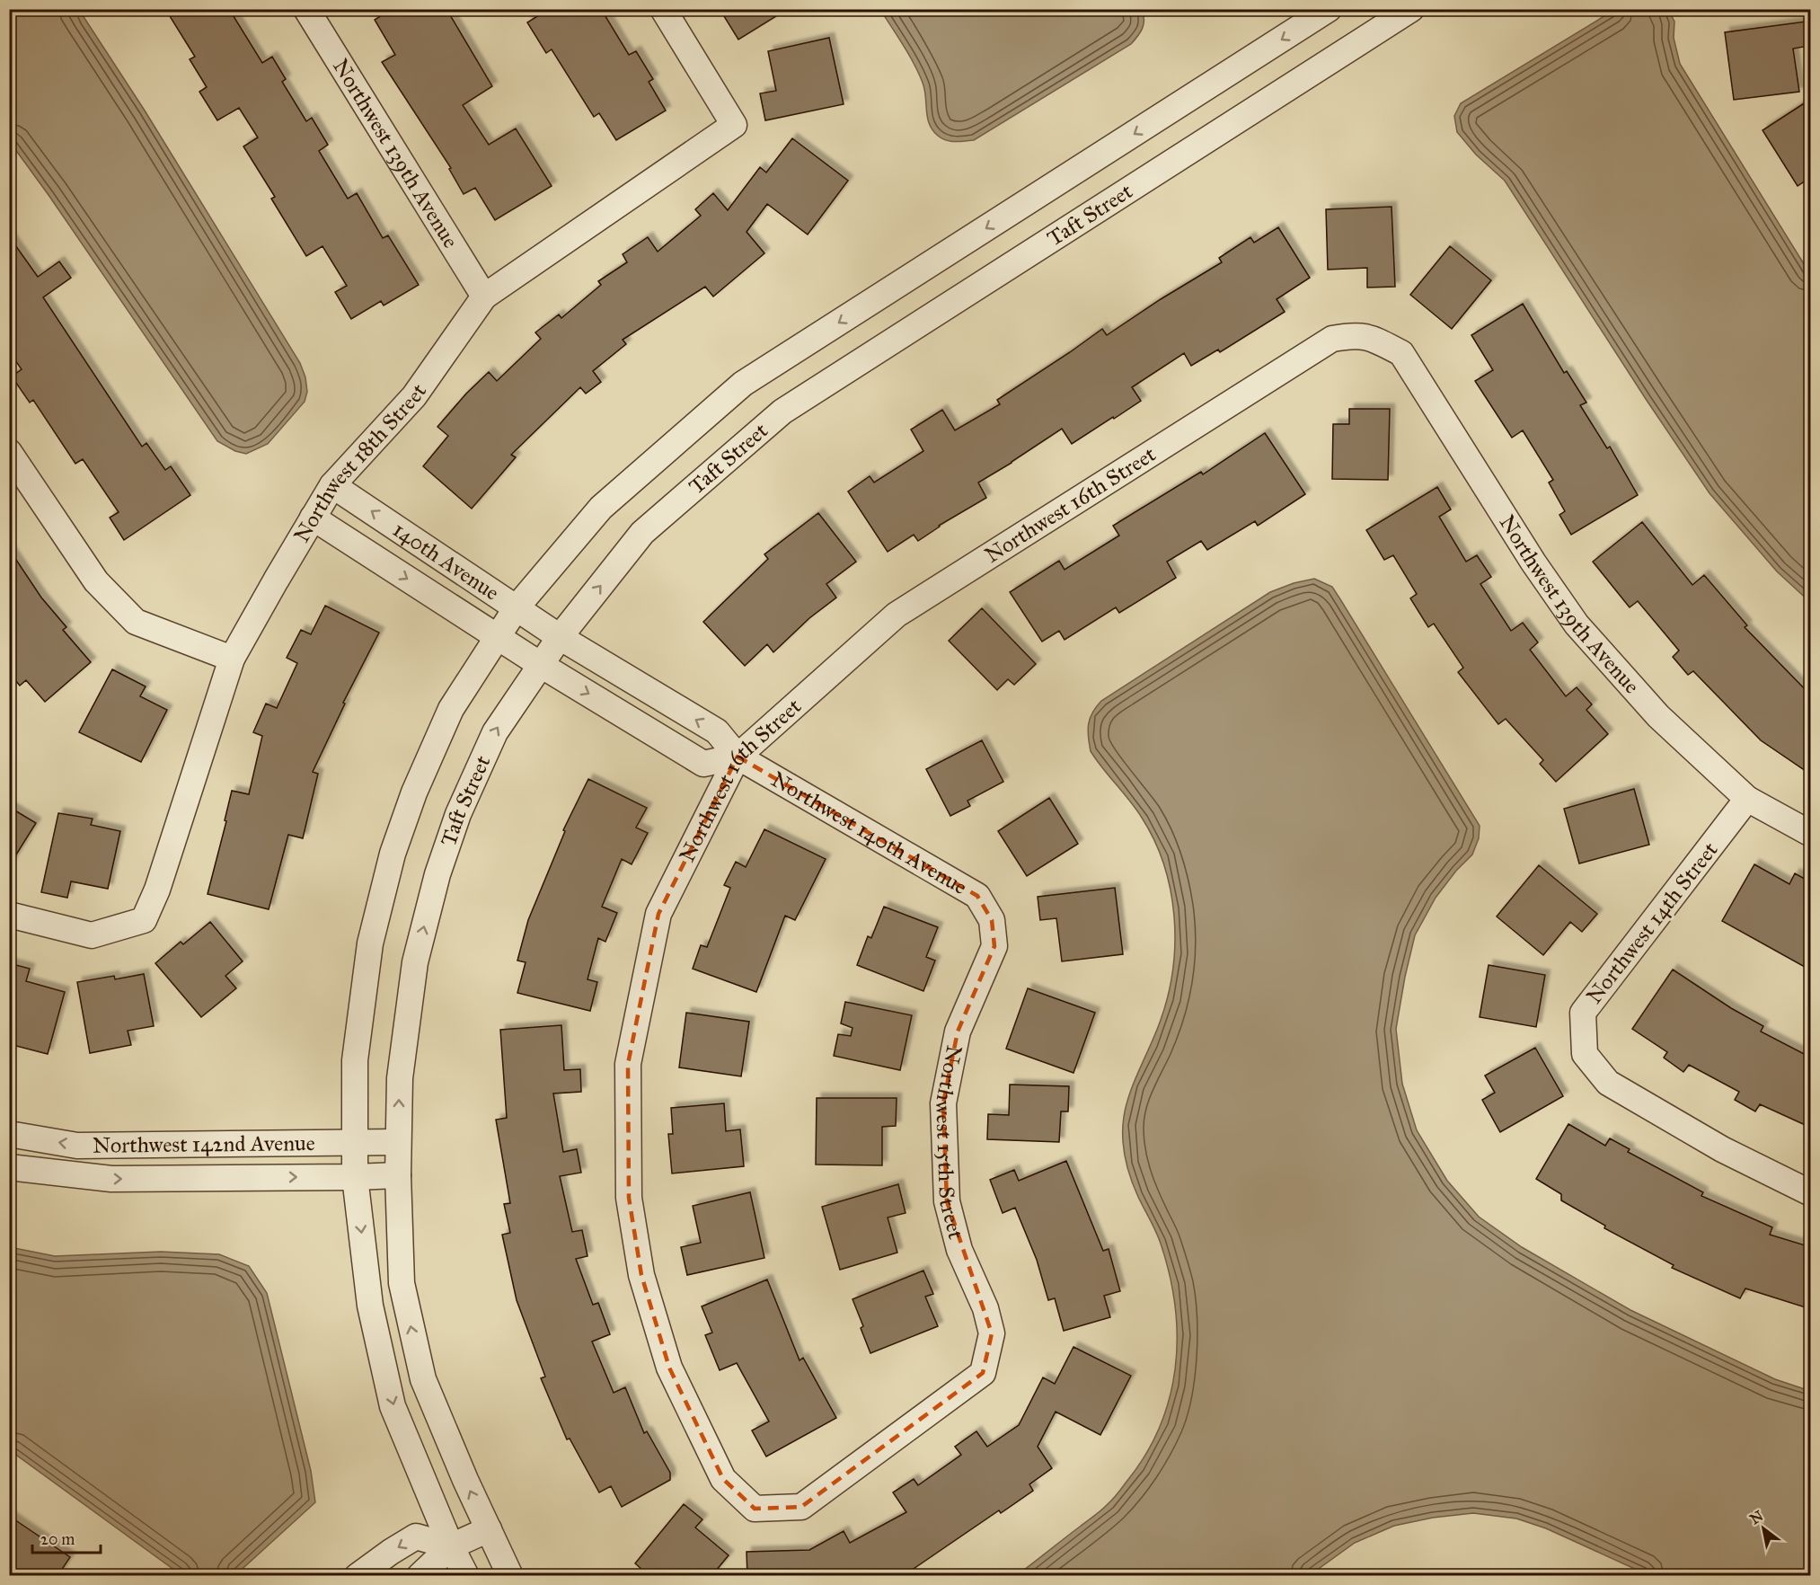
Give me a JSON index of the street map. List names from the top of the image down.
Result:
{
  "streets": {
    "street": [
      "Northwest 139th Avenue",
      "Taft Street",
      "Northwest 18th Street",
      "Northwest 16th Street",
      "140th Avenue",
      "Northwest 140th Avenue",
      "Northwest 14th Street",
      "Northwest 15th Street",
      "Northwest 142nd Avenue"
    ]
  },
  "crossings": [
    ["Northwest 139th Avenue", "Northwest 18th Street"],
    ["Northwest 139th Avenue", "Northwest 16th Street"],
    ["Northwest 139th Avenue", "Northwest 14th Street"],
    ["Taft Street", "140th Avenue"],
    ["Taft Street", "Northwest 140th Avenue"],
    ["Taft Street", "Northwest 142nd Avenue"],
    ["Northwest 18th Street", "140th Avenue"],
    ["Northwest 16th Street", "Northwest 140th Avenue"],
    ["Northwest 16th Street", "Northwest 15th Street"],
    ["140th Avenue", "Northwest 140th Avenue"],
    ["Northwest 140th Avenue", "Northwest 15th Street"]
  ],
  "scale_bar": "20 m",
  "north": "top left"
}
